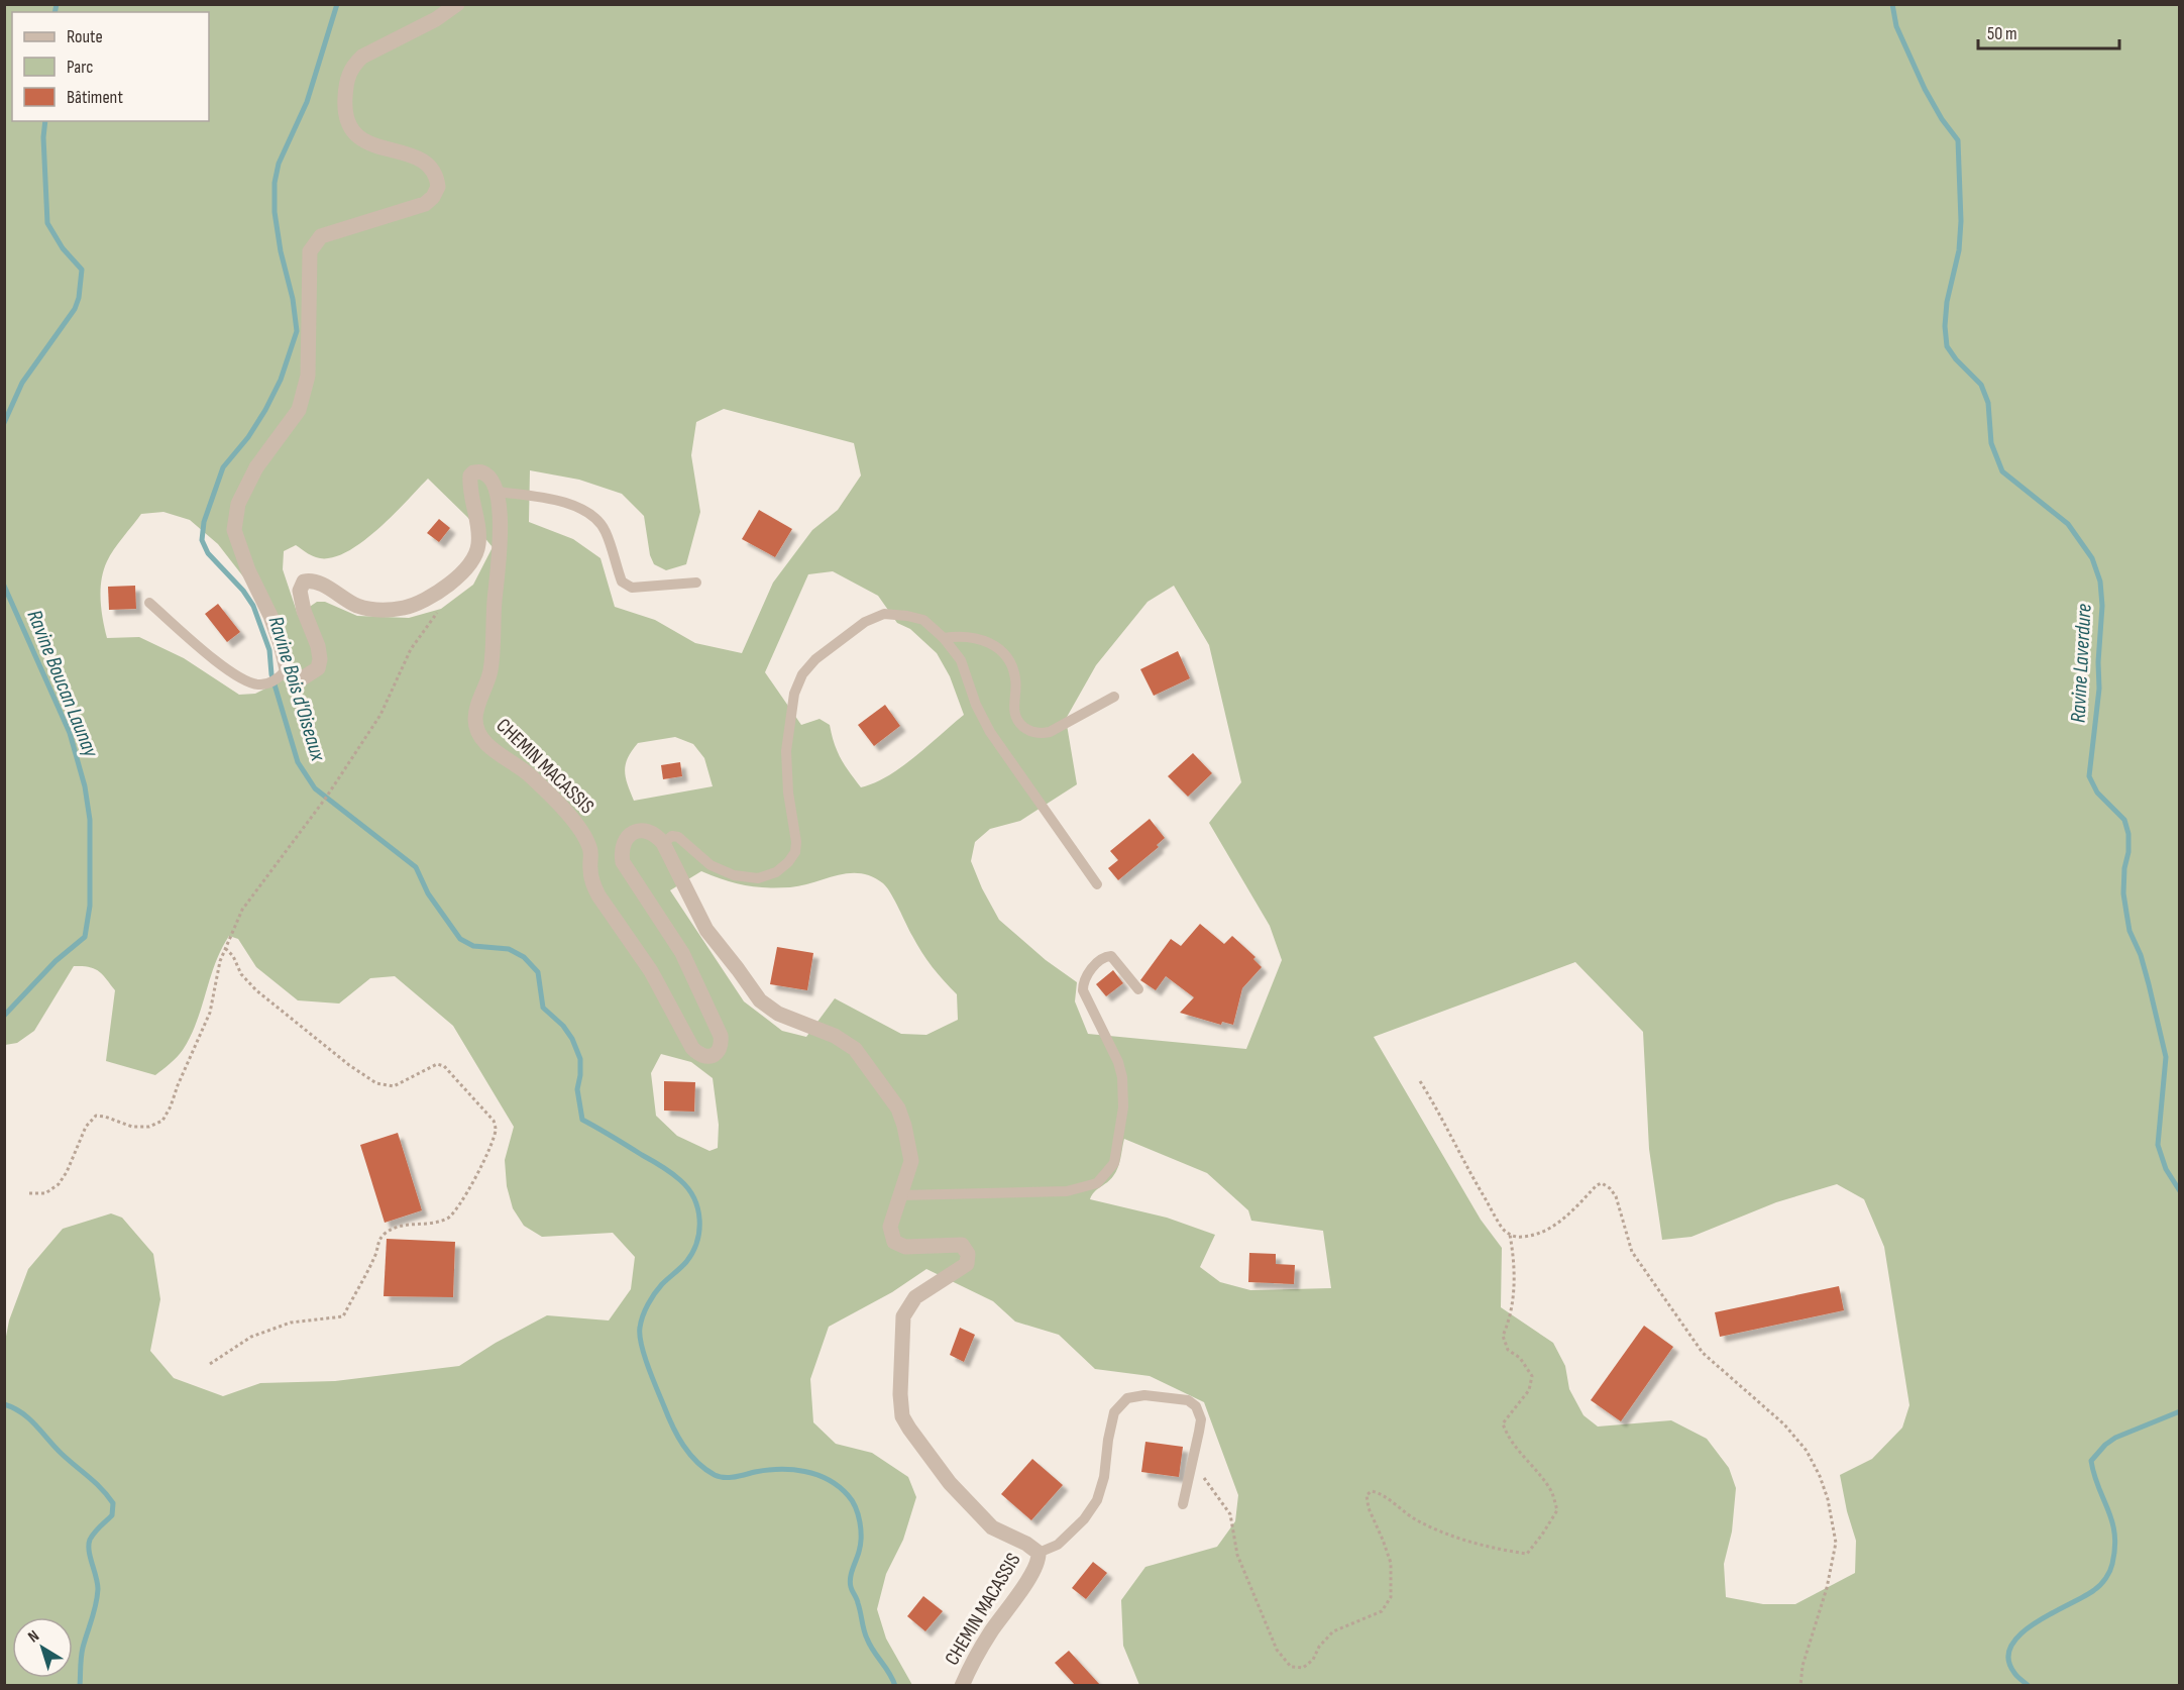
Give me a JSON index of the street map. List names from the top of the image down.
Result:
{
  "streets": {
    "street": ["CHEMIN MACASSIS"]
  },
  "water": ["Ravine Laverdure", "Ravine Boucan Launay", "Ravine Bois d'Oiseaux"],
  "legend": ["Route", "Parc", "Bâtiment"],
  "scale_bar": "50 m",
  "north": "top left"
}
